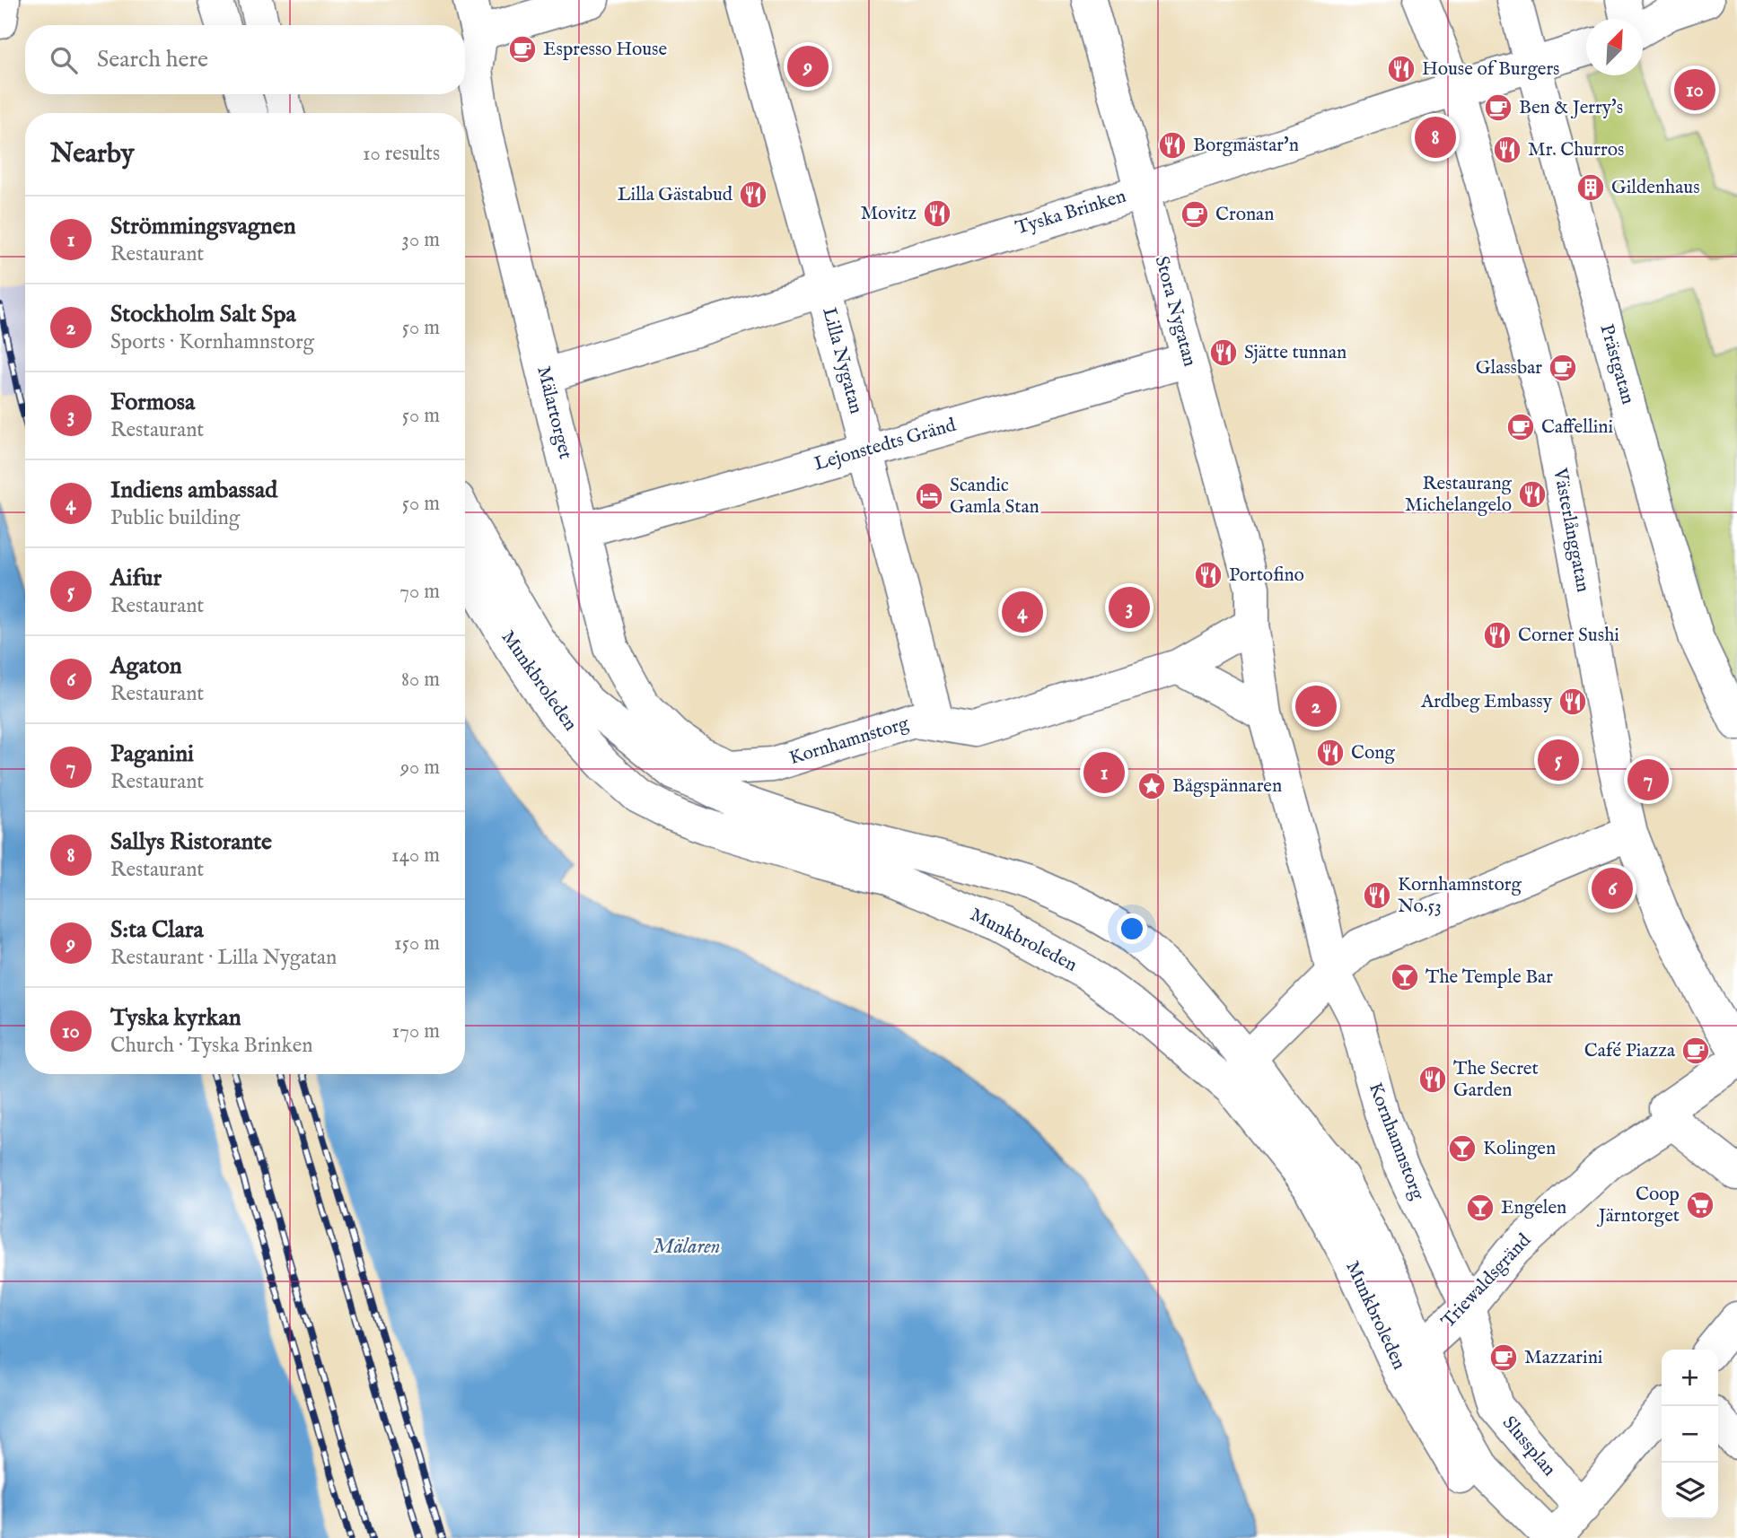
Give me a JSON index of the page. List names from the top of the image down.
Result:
{
  "streets": {
    "main road": [
      "Tyska Brinken",
      "Stora Nygatan",
      "Lilla Nygatan",
      "Prästgatan",
      "Mälartorget",
      "Lejonstedts Gränd",
      "Västerlånggatan",
      "Munkbroleden",
      "Kornhamnstorg",
      "Triewaldsgränd",
      "Slussplan"
    ]
  },
  "crossings": [
    ["Tyska Brinken", "Stora Nygatan"],
    ["Tyska Brinken", "Lilla Nygatan"],
    ["Tyska Brinken", "Prästgatan"],
    ["Tyska Brinken", "Mälartorget"],
    ["Tyska Brinken", "Västerlånggatan"],
    ["Stora Nygatan", "Lejonstedts Gränd"],
    ["Stora Nygatan", "Kornhamnstorg"],
    ["Lilla Nygatan", "Lejonstedts Gränd"],
    ["Lilla Nygatan", "Kornhamnstorg"],
    ["Mälartorget", "Lejonstedts Gränd"],
    ["Mälartorget", "Kornhamnstorg"],
    ["Munkbroleden", "Triewaldsgränd"],
    ["Kornhamnstorg", "Triewaldsgränd"],
    ["Kornhamnstorg", "Slussplan"],
    ["Triewaldsgränd", "Slussplan"]
  ],
  "water": ["Mälaren"],
  "places": {
    "cafe": [
      "Espresso House",
      "Ben & Jerry's",
      "Cronan",
      "Glassbar",
      "Caffellini",
      "Café Piazza",
      "Mazzarini"
    ],
    "restaurant": [
      "House of Burgers",
      "Borgmästar'n",
      "Mr. Churros",
      "Lilla Gästabud",
      "Movitz",
      "Sjätte tunnan",
      "Restaurang Michelangelo",
      "Portofino",
      "Corner Sushi",
      "Ardbeg Embassy",
      "Cong",
      "Kornhamnstorg No.53",
      "The Secret Garden"
    ],
    "building": ["Gildenhaus"],
    "hotel": ["Scandic Gamla Stan"],
    "place": ["Bågspännaren"],
    "bar": ["The Temple Bar", "Kolingen", "Engelen"],
    "supermarket": ["Coop Järntorget"]
  },
  "north": "top right",
  "page": {
    "search": "Search here",
    "pins": [
      "9",
      "10",
      "8",
      "3",
      "4",
      "2",
      "5",
      "1",
      "7",
      "6"
    ],
    "heading": ["Nearby", "10 results"],
    "list": [
      {
        "mark": "1",
        "name": "Strömmingsvagnen",
        "note": "Restaurant",
        "value": "30 m"
      },
      {
        "mark": "2",
        "name": "Stockholm Salt Spa",
        "note": "Sports · Kornhamnstorg",
        "value": "50 m"
      },
      {
        "mark": "3",
        "name": "Formosa",
        "note": "Restaurant",
        "value": "50 m"
      },
      {
        "mark": "4",
        "name": "Indiens ambassad",
        "note": "Public building",
        "value": "50 m"
      },
      {
        "mark": "5",
        "name": "Aifur",
        "note": "Restaurant",
        "value": "70 m"
      },
      {
        "mark": "6",
        "name": "Agaton",
        "note": "Restaurant",
        "value": "80 m"
      },
      {
        "mark": "7",
        "name": "Paganini",
        "note": "Restaurant",
        "value": "90 m"
      },
      {
        "mark": "8",
        "name": "Sallys Ristorante",
        "note": "Restaurant",
        "value": "140 m"
      },
      {
        "mark": "9",
        "name": "S:ta Clara",
        "note": "Restaurant · Lilla Nygatan",
        "value": "150 m"
      },
      {
        "mark": "10",
        "name": "Tyska kyrkan",
        "note": "Church · Tyska Brinken",
        "value": "170 m"
      }
    ],
    "map_buttons": ["+", "−"]
  }
}
